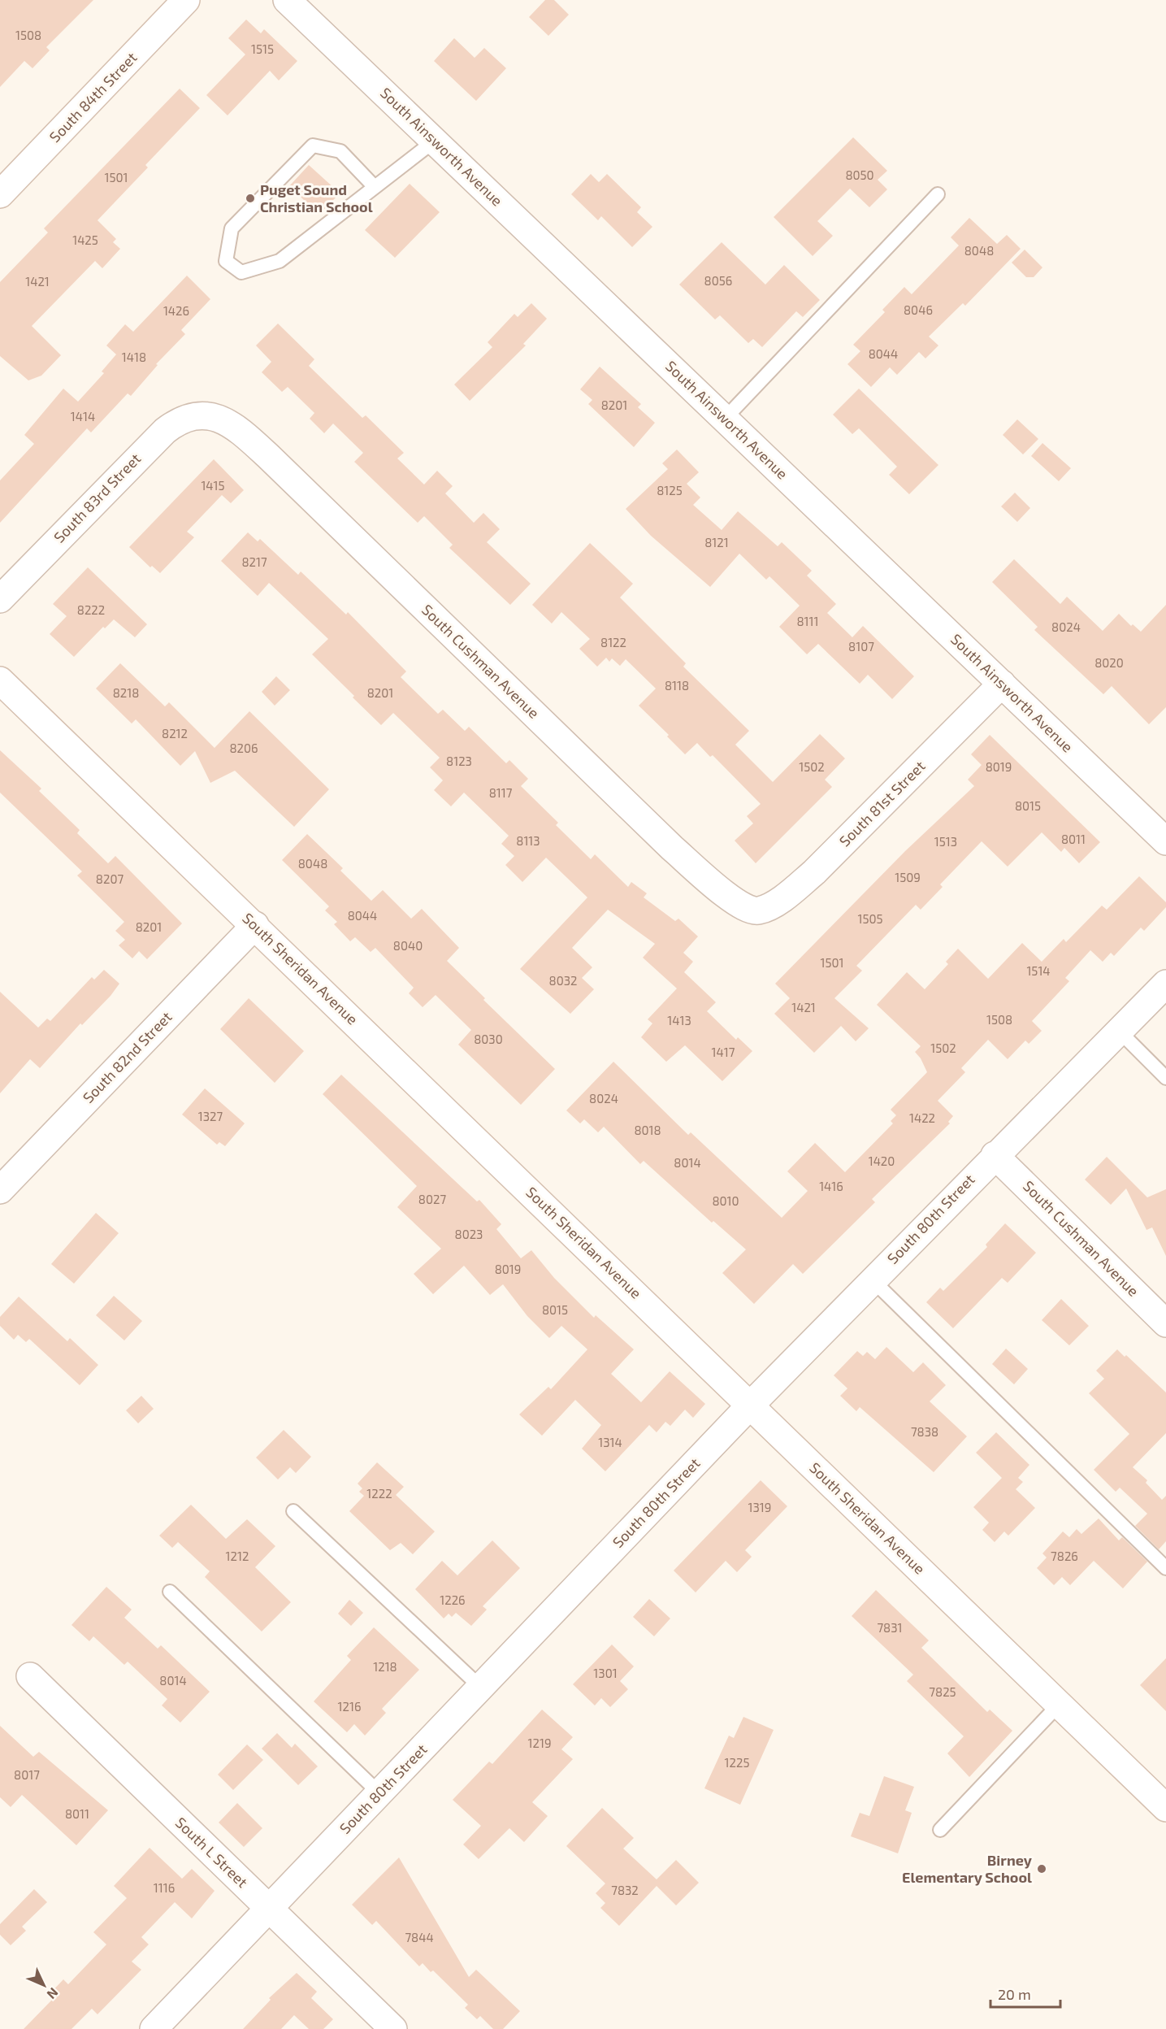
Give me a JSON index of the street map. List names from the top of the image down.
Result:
{
  "streets": {
    "street": [
      "South 84th Street",
      "South Ainsworth Avenue",
      "South 83rd Street",
      "South Cushman Avenue",
      "South 81st Street",
      "South Sheridan Avenue",
      "South 82nd Street",
      "South 80th Street",
      "South L Street"
    ]
  },
  "crossings": [
    ["South Ainsworth Avenue", "South 81st Street"],
    ["South 83rd Street", "South Cushman Avenue"],
    ["South Cushman Avenue", "South 81st Street"],
    ["South Cushman Avenue", "South 80th Street"],
    ["South Sheridan Avenue", "South 82nd Street"],
    ["South Sheridan Avenue", "South 80th Street"],
    ["South 80th Street", "South L Street"]
  ],
  "places": ["Puget Sound Christian School", "Birney Elementary School"],
  "house_numbers": [
    "1508",
    "1515",
    "8050",
    "1501",
    "1425",
    "8048",
    "8056",
    "1421",
    "8046",
    "1426",
    "8044",
    "1418",
    "8201",
    "1414",
    "1415",
    "8125",
    "8121",
    "8217",
    "8222",
    "8111",
    "8024",
    "8122",
    "8107",
    "8020",
    "8118",
    "8218",
    "8201",
    "8212",
    "8206",
    "8123",
    "1502",
    "8019",
    "8117",
    "8015",
    "8011",
    "8113",
    "1513",
    "8048",
    "1509",
    "8207",
    "8044",
    "1505",
    "8201",
    "8040",
    "1501",
    "1514",
    "8032",
    "1421",
    "1508",
    "1413",
    "8030",
    "1502",
    "1417",
    "8024",
    "1327",
    "1422",
    "8018",
    "1420",
    "8014",
    "1416",
    "8027",
    "8010",
    "8023",
    "8019",
    "8015",
    "7838",
    "1314",
    "1222",
    "1319",
    "1212",
    "7826",
    "1226",
    "7831",
    "1218",
    "1301",
    "8014",
    "7825",
    "1216",
    "1219",
    "1225",
    "8017",
    "8011",
    "1116",
    "7832",
    "7844"
  ],
  "scale_bar": "20 m",
  "north": "bottom right"
}
